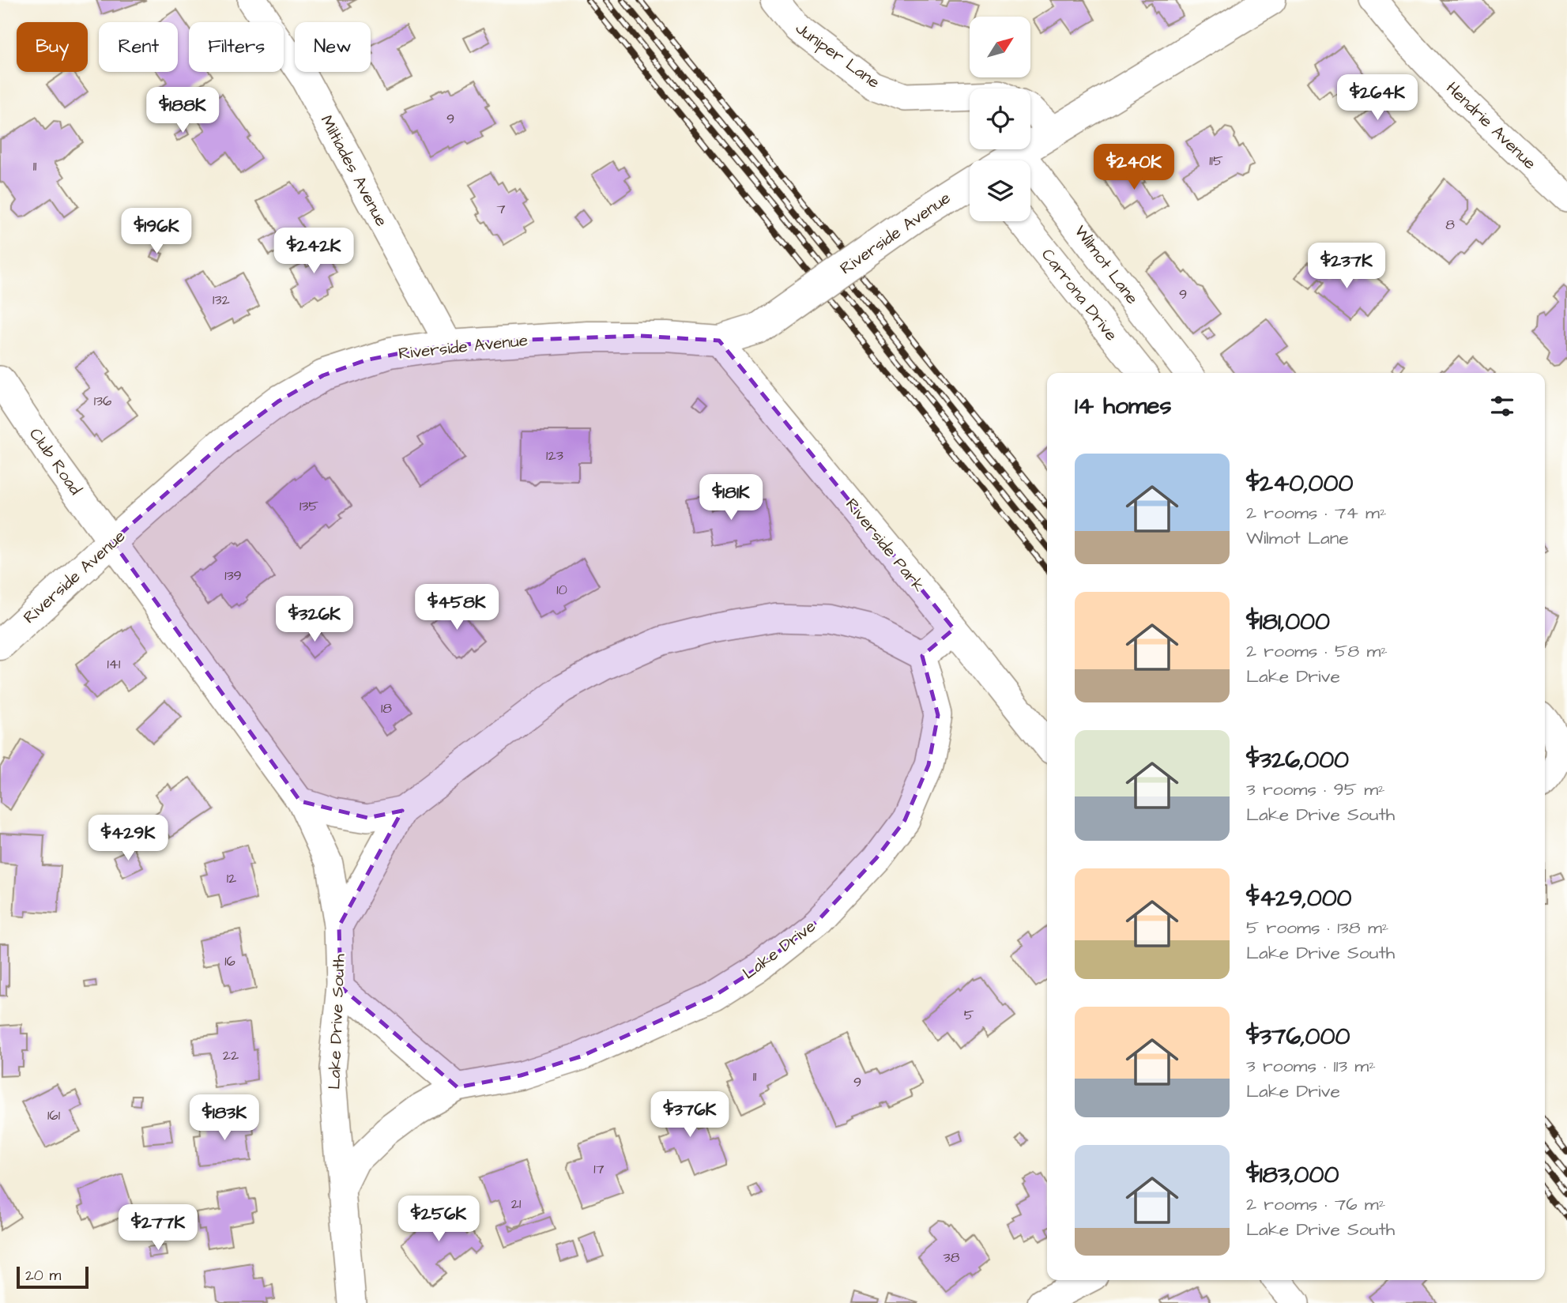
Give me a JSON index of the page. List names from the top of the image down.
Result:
{
  "streets": {
    "street": [
      "Juniper Lane",
      "Hendrie Avenue",
      "Miltiades Avenue",
      "Riverside Avenue",
      "Wilmot Lane",
      "Carrona Drive",
      "Club Road",
      "Riverside Park",
      "Lake Drive",
      "Lake Drive South"
    ]
  },
  "crossings": [
    ["Miltiades Avenue", "Riverside Avenue"],
    ["Riverside Avenue", "Club Road"],
    ["Riverside Avenue", "Riverside Park"],
    ["Riverside Avenue", "Lake Drive South"],
    ["Club Road", "Lake Drive South"],
    ["Lake Drive", "Lake Drive South"]
  ],
  "house_numbers": [
    "9",
    "115",
    "11",
    "7",
    "8",
    "9",
    "132",
    "136",
    "123",
    "135",
    "139",
    "10",
    "141",
    "18",
    "12",
    "16",
    "5",
    "22",
    "11",
    "9",
    "161",
    "17",
    "21",
    "38"
  ],
  "scale_bar": "20 m",
  "north": "top right",
  "page": {
    "chip": [
      "Buy",
      "Rent",
      "Filters",
      "New"
    ],
    "price": [
      "$264K",
      "$188K",
      "$240K",
      "$196K",
      "$242K",
      "$237K",
      "$181K",
      "$458K",
      "$326K",
      "$429K",
      "$376K",
      "$183K",
      "$256K",
      "$277K"
    ],
    "heading": "14 homes",
    "list": [
      {
        "name": "$240,000",
        "note": "2 rooms · 74 m² · Wilmot Lane"
      },
      {
        "name": "$181,000",
        "note": "2 rooms · 58 m² · Lake Drive"
      },
      {
        "name": "$326,000",
        "note": "3 rooms · 95 m² · Lake Drive South"
      },
      {
        "name": "$429,000",
        "note": "5 rooms · 138 m² · Lake Drive South"
      },
      {
        "name": "$376,000",
        "note": "3 rooms · 113 m² · Lake Drive"
      },
      {
        "name": "$183,000",
        "note": "2 rooms · 76 m² · Lake Drive South"
      }
    ],
    "scale": "20 m"
  }
}
